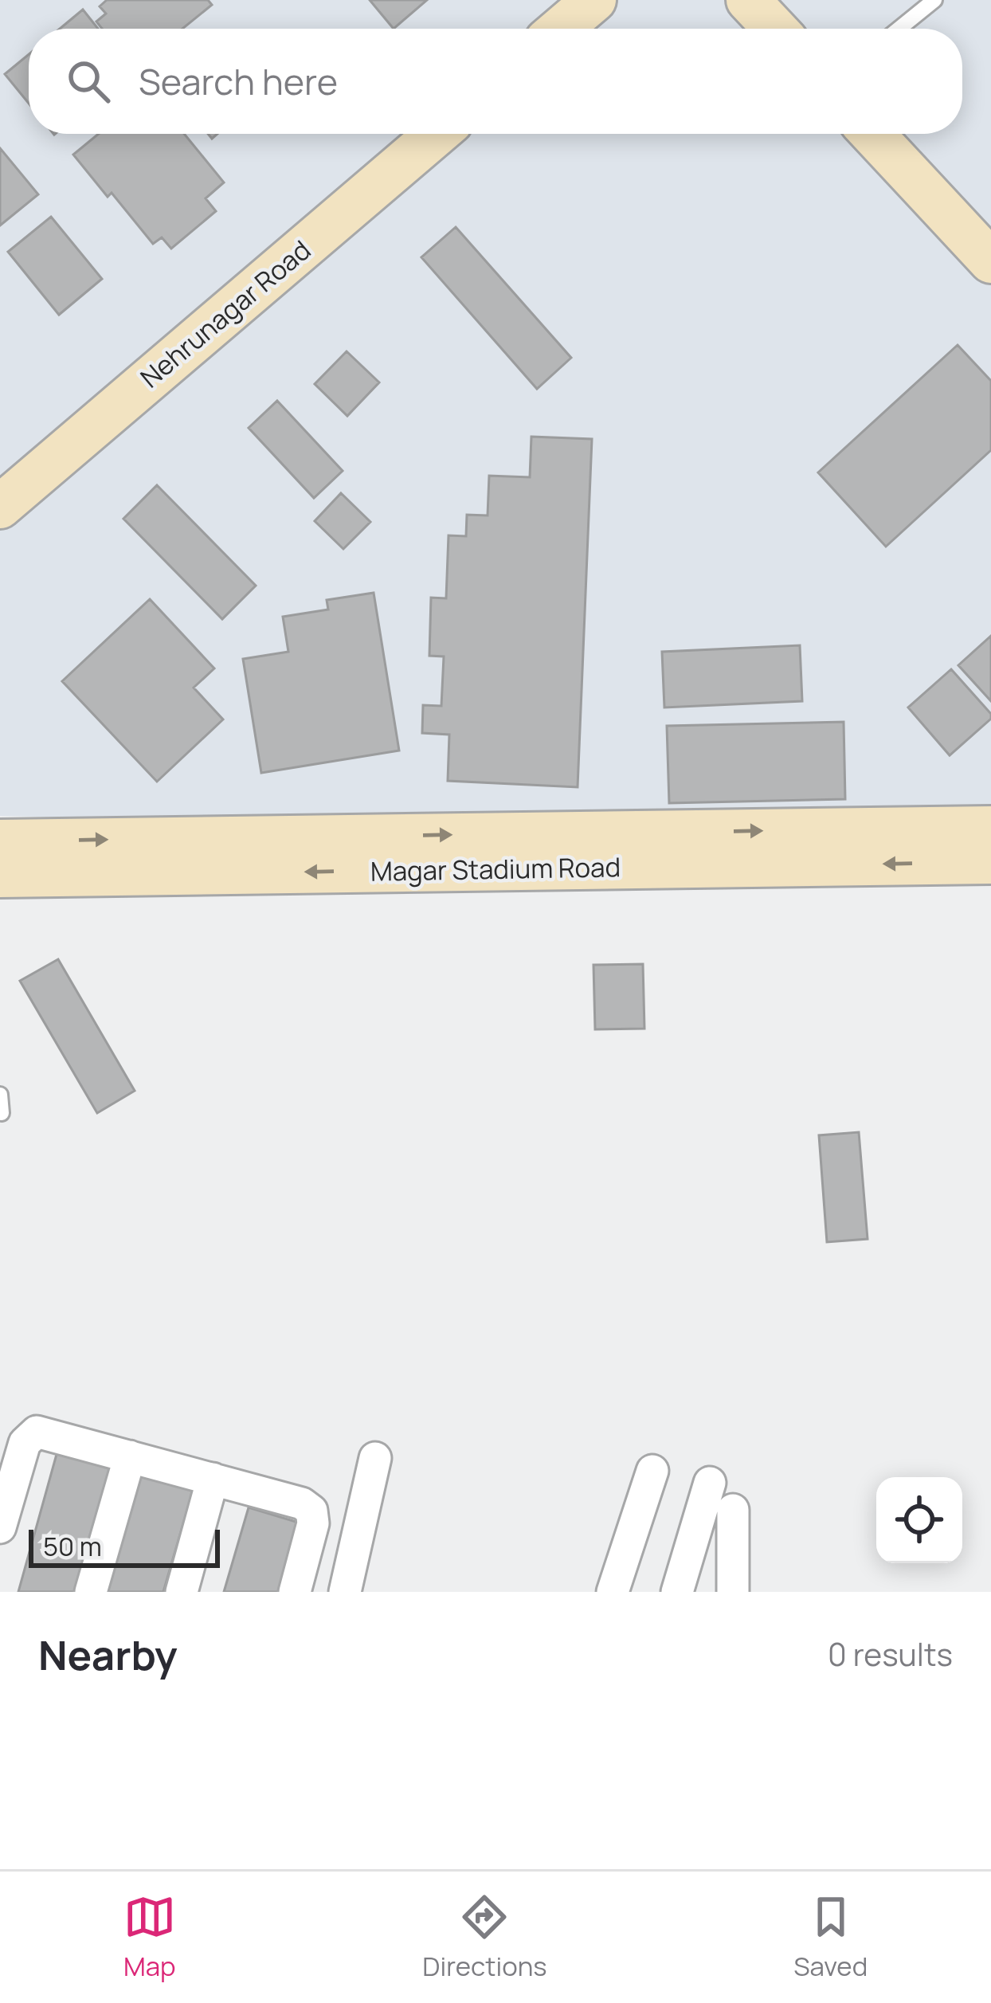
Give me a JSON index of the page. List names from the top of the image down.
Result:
{
  "streets": {
    "street": ["Nehrunagar Road", "Magar Stadium Road"]
  },
  "scale_bar": "50 m",
  "page": {
    "search": "Search here",
    "scale": "50 m",
    "heading": ["Nearby", "0 results"],
    "nav": ["Map", "Directions", "Saved"]
  }
}
